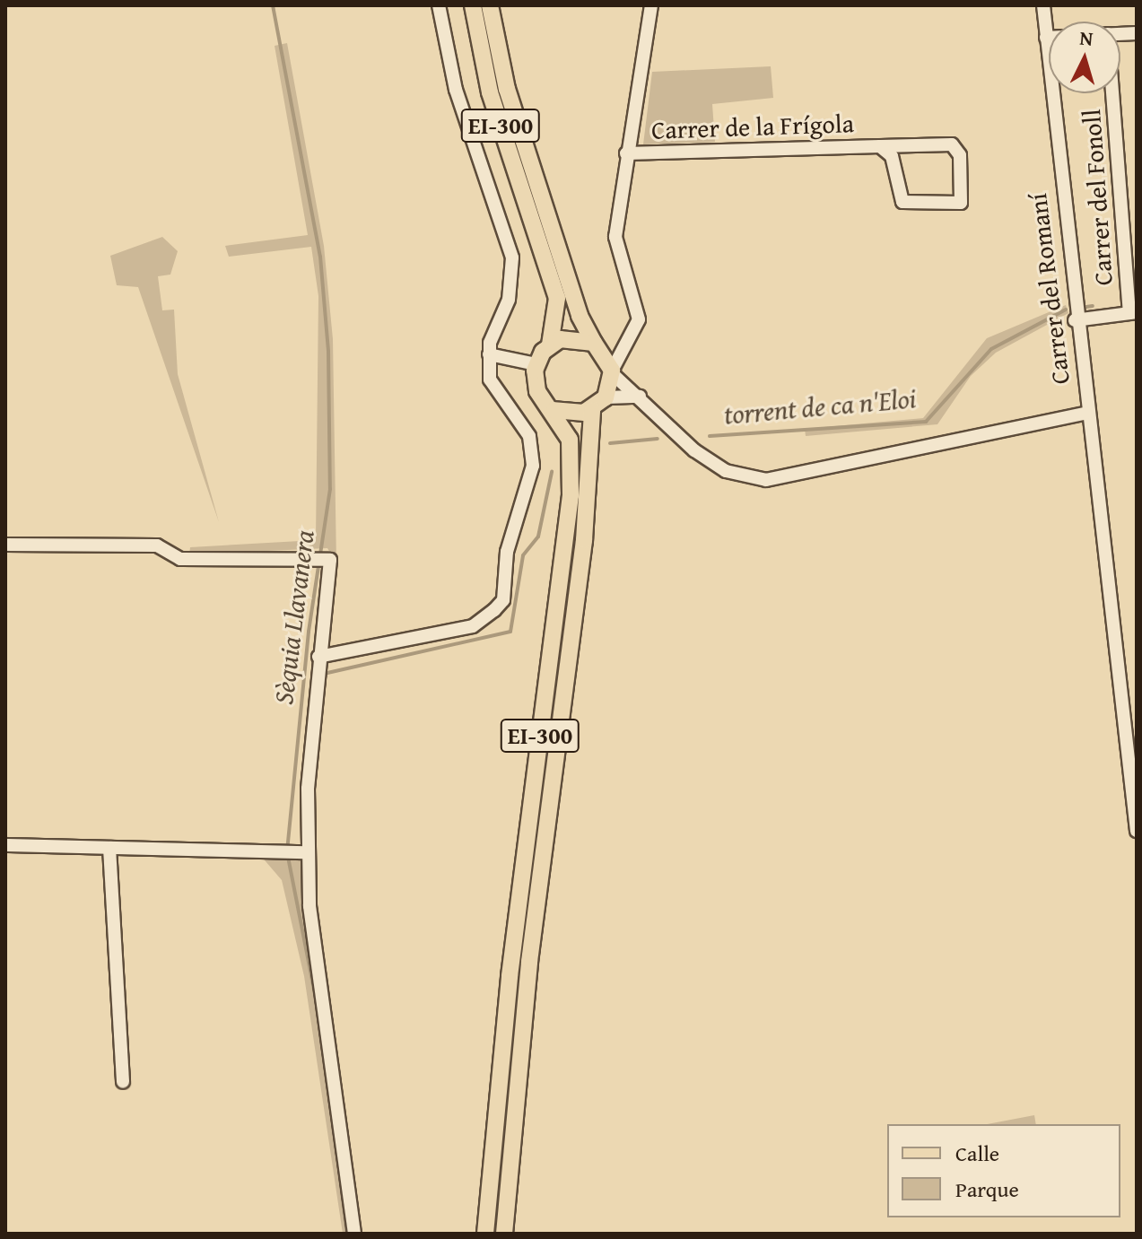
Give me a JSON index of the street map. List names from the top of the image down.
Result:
{
  "streets": {
    "main road": ["EI-300"],
    "street": ["Carrer de la Frígola", "Carrer del Fonoll", "Carrer del Romaní"]
  },
  "water": ["torrent de ca n'Eloi", "Sèquia Llavanera"],
  "legend": ["Calle", "Parque"],
  "north": "top"
}
